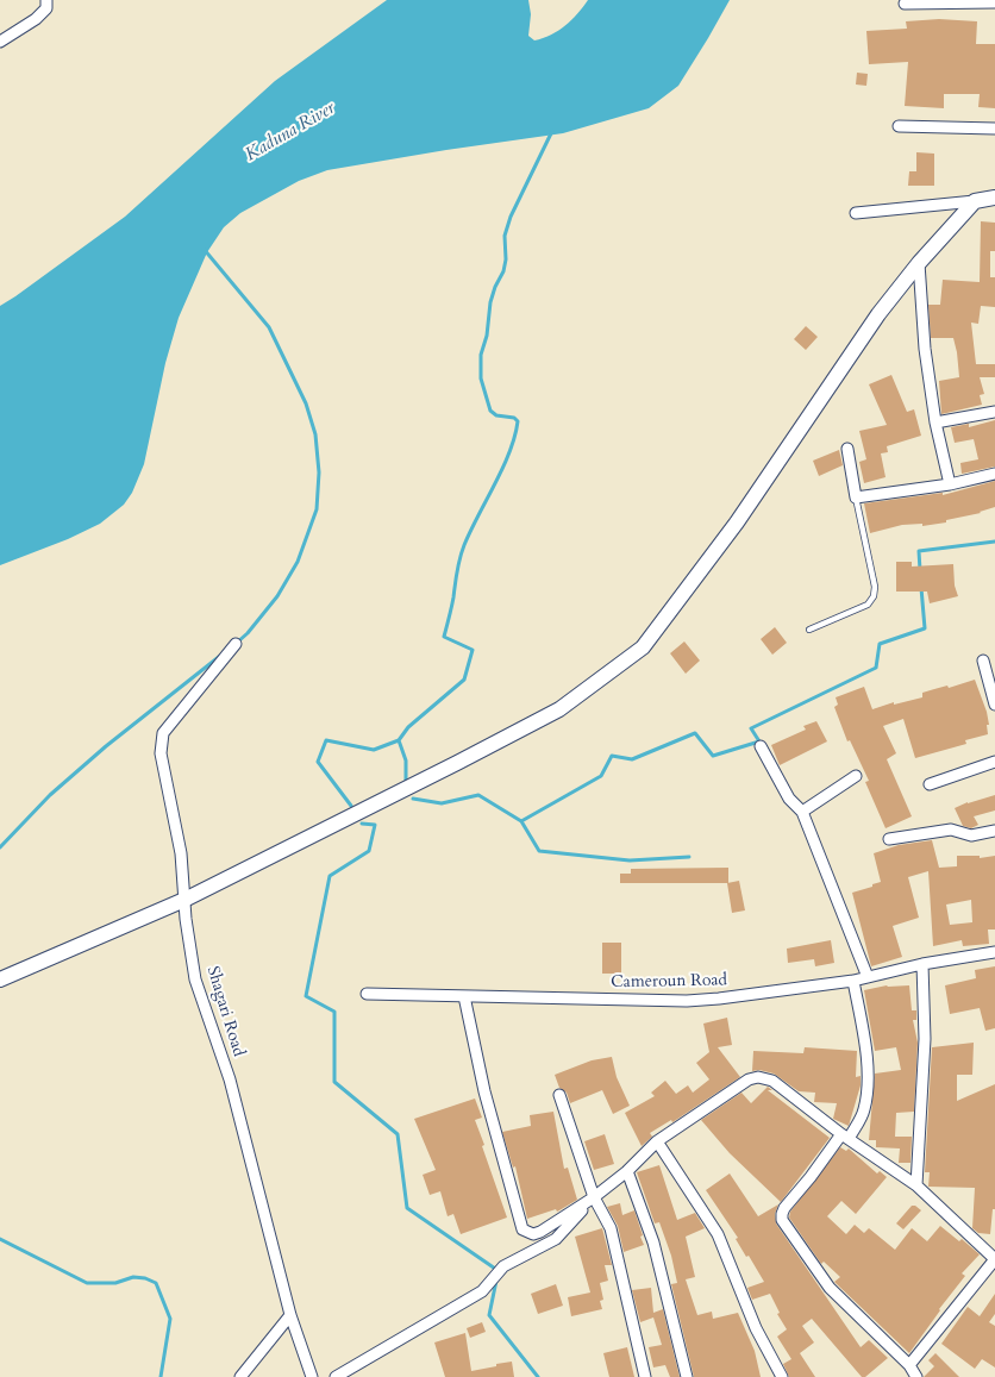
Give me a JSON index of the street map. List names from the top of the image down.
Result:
{
  "streets": {
    "street": ["Cameroun Road", "Shagari Road"]
  },
  "water": ["Kaduna River"]
}
